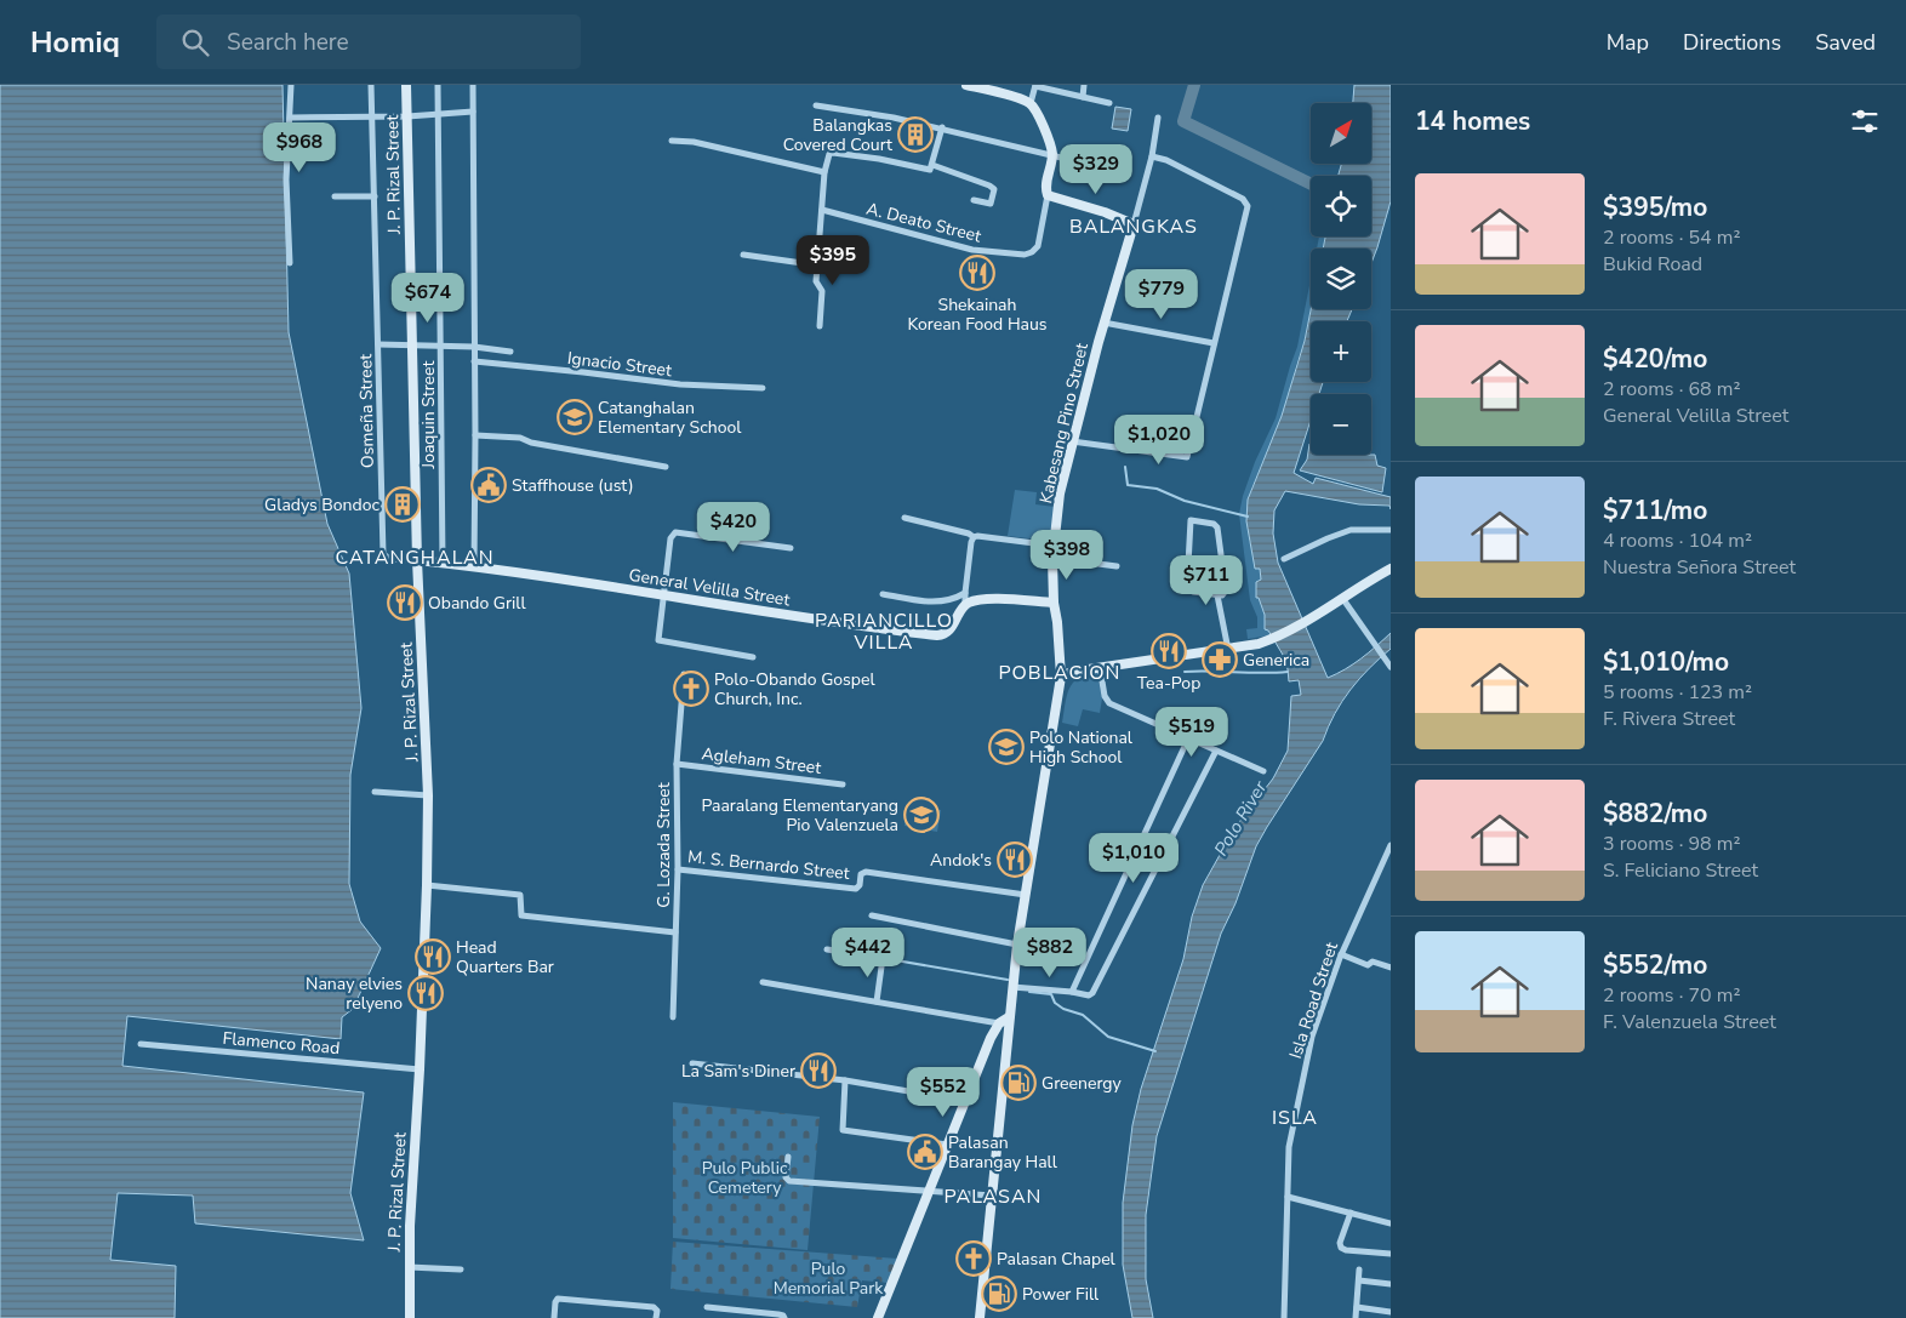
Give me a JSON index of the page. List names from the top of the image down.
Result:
{
  "streets": {
    "main road": ["J. P. Rizal Street", "Kabesang Pino Street", "General Velilla Street"],
    "street": [
      "A. Deato Street",
      "Ignacio Street",
      "Osmeña Street",
      "Joaquin Street",
      "Agleham Street",
      "G. Lozada Street",
      "M. S. Bernardo Street",
      "Isla Road Street",
      "Flamenco Road"
    ]
  },
  "crossings": [
    ["J. P. Rizal Street", "Osmeña Street"],
    ["J. P. Rizal Street", "General Velilla Street"],
    ["J. P. Rizal Street", "Flamenco Road"],
    ["Osmeña Street", "General Velilla Street"],
    ["Joaquin Street", "General Velilla Street"],
    ["Kabesang Pino Street", "M. S. Bernardo Street"],
    ["Agleham Street", "G. Lozada Street"],
    ["G. Lozada Street", "M. S. Bernardo Street"]
  ],
  "districts": [
    "BALANGKAS",
    "CATANGHALAN",
    "PARIANCILLO VILLA",
    "POBLACION",
    "ISLA",
    "PALASAN"
  ],
  "water": ["Polo River"],
  "parks": ["Pulo Public Cemetery", "Pulo Memorial Park"],
  "places": {
    "building": ["Balangkas Covered Court", "Gladys Bondoc"],
    "restaurant": [
      "Shekainah Korean Food Haus",
      "Obando Grill",
      "Tea-Pop",
      "Andok's",
      "Head Quarters Bar",
      "Nanay elvies relyeno",
      "La Sam's Diner"
    ],
    "school or university": ["Catanghalan Elementary School", "Polo National High School", "Paaralang Elementaryang Pio Valenzuela"],
    "public building": ["Staffhouse (ust)", "Palasan Barangay Hall"],
    "pharmacy": ["Generica"],
    "church": ["Polo-Obando Gospel Church, Inc.", "Palasan Chapel"],
    "fuel station": ["Greenergy", "Power Fill"]
  },
  "north": "top right",
  "page": {
    "header": "Homiq",
    "search": "Search here",
    "nav": ["Map", "Directions", "Saved"],
    "heading": "14 homes",
    "map_buttons": ["+", "−"],
    "price": [
      "$968",
      "$329",
      "$395",
      "$779",
      "$674",
      "$1,020",
      "$420",
      "$398",
      "$711",
      "$519",
      "$1,010",
      "$442",
      "$882",
      "$552"
    ],
    "list": [
      {
        "name": "$395/mo",
        "note": "2 rooms · 54 m² · Bukid Road"
      },
      {
        "name": "$420/mo",
        "note": "2 rooms · 68 m² · General Velilla Street"
      },
      {
        "name": "$711/mo",
        "note": "4 rooms · 104 m² · Nuestra Señora Street"
      },
      {
        "name": "$1,010/mo",
        "note": "5 rooms · 123 m² · F. Rivera Street"
      },
      {
        "name": "$882/mo",
        "note": "3 rooms · 98 m² · S. Feliciano Street"
      },
      {
        "name": "$552/mo",
        "note": "2 rooms · 70 m² · F. Valenzuela Street"
      }
    ]
  }
}
